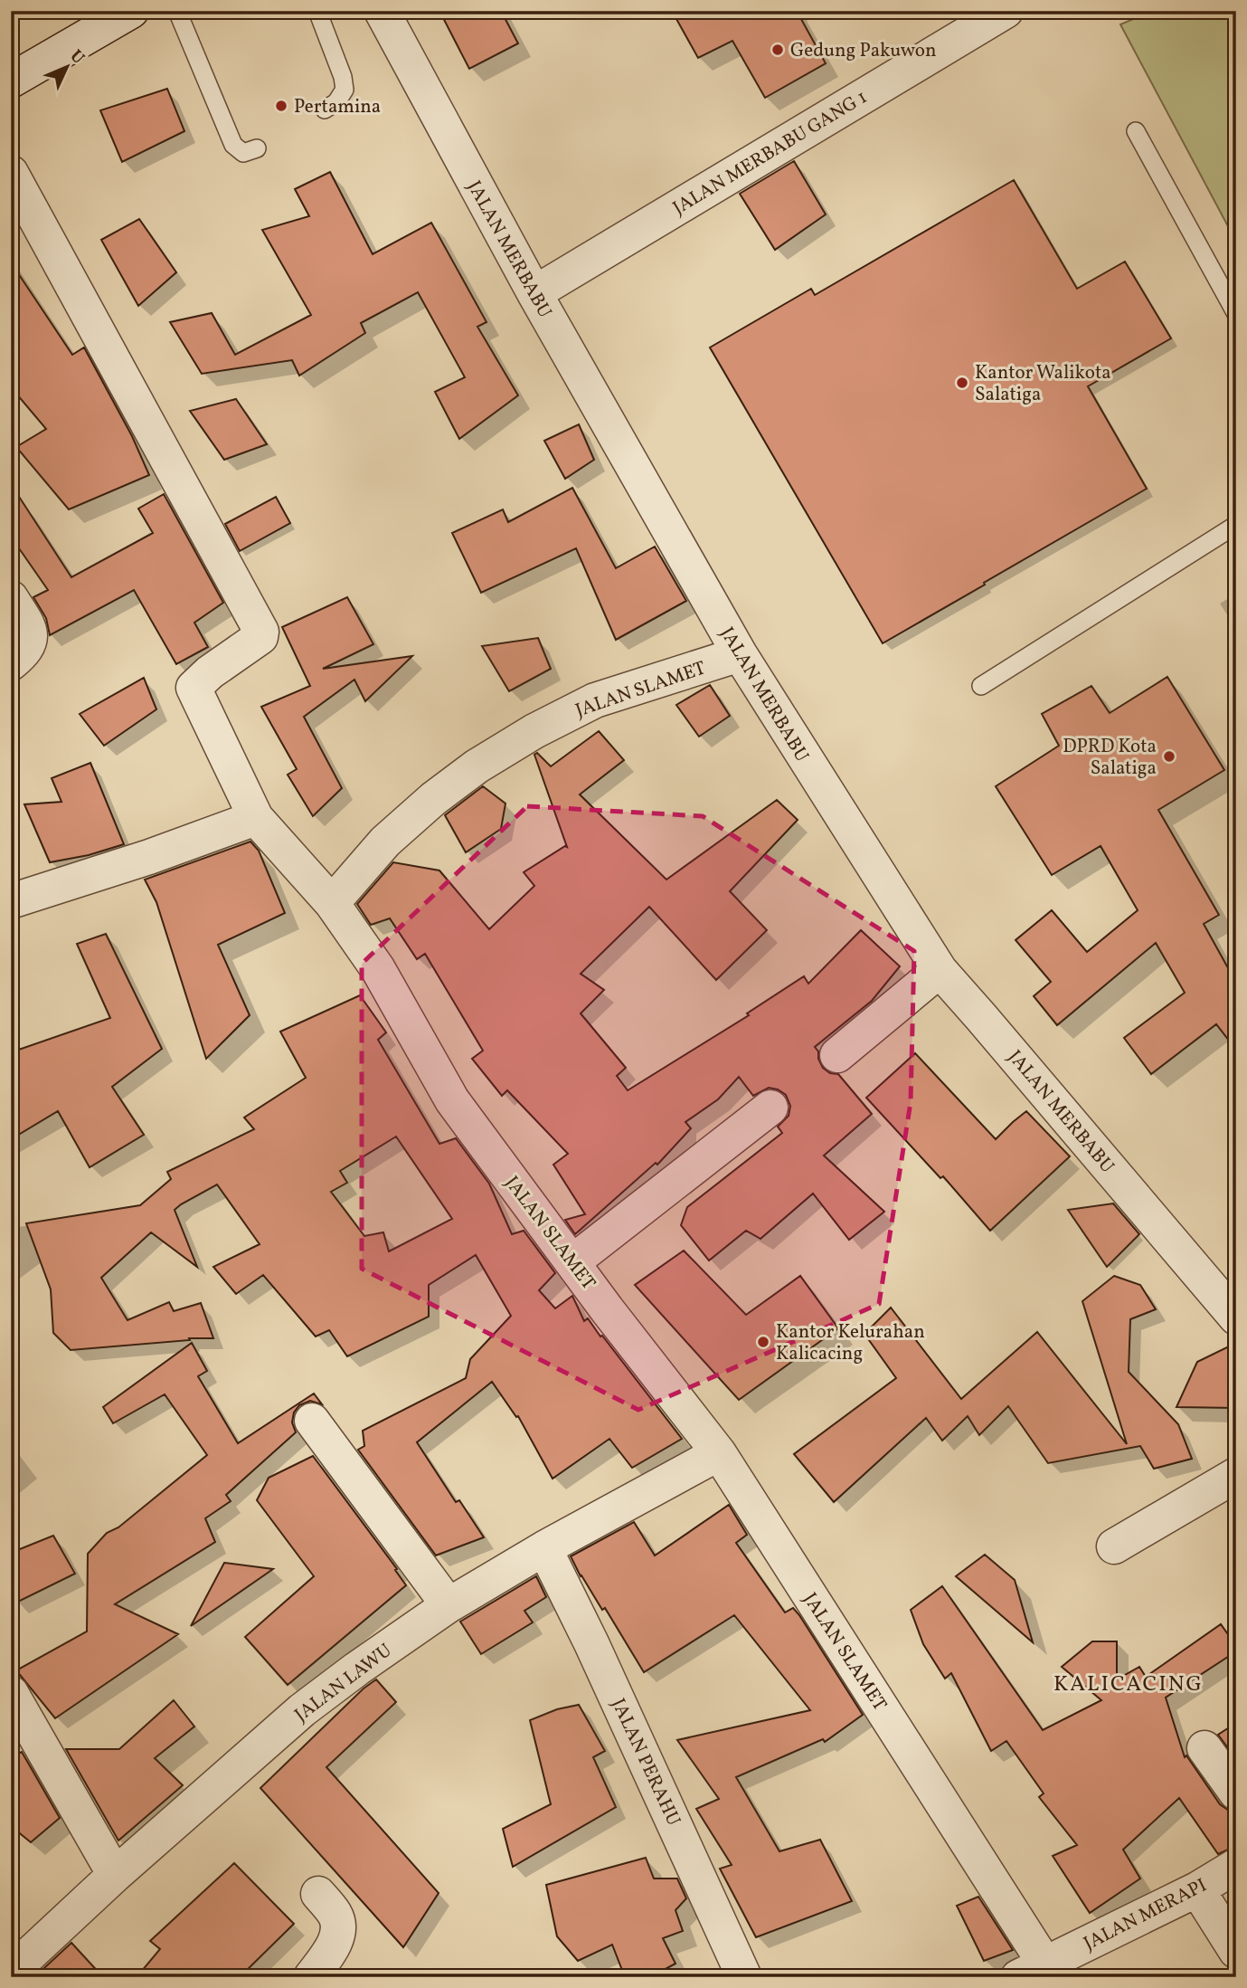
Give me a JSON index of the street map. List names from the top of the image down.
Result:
{
  "streets": {
    "street": [
      "JALAN MERBABU GANG 1",
      "JALAN MERBABU",
      "JALAN SLAMET",
      "JALAN LAWU",
      "JALAN PERAHU",
      "JALAN MERAPI"
    ]
  },
  "crossings": [
    ["JALAN MERBABU GANG 1", "JALAN MERBABU"],
    ["JALAN MERBABU", "JALAN SLAMET"],
    ["JALAN SLAMET", "JALAN LAWU"],
    ["JALAN SLAMET", "JALAN MERAPI"],
    ["JALAN LAWU", "JALAN PERAHU"]
  ],
  "districts": ["KALICACING"],
  "places": [
    "Gedung Pakuwon",
    "Pertamina",
    "Kantor Walikota Salatiga",
    "DPRD Kota Salatiga",
    "Kantor Kelurahan Kalicacing"
  ],
  "north": "top right"
}
